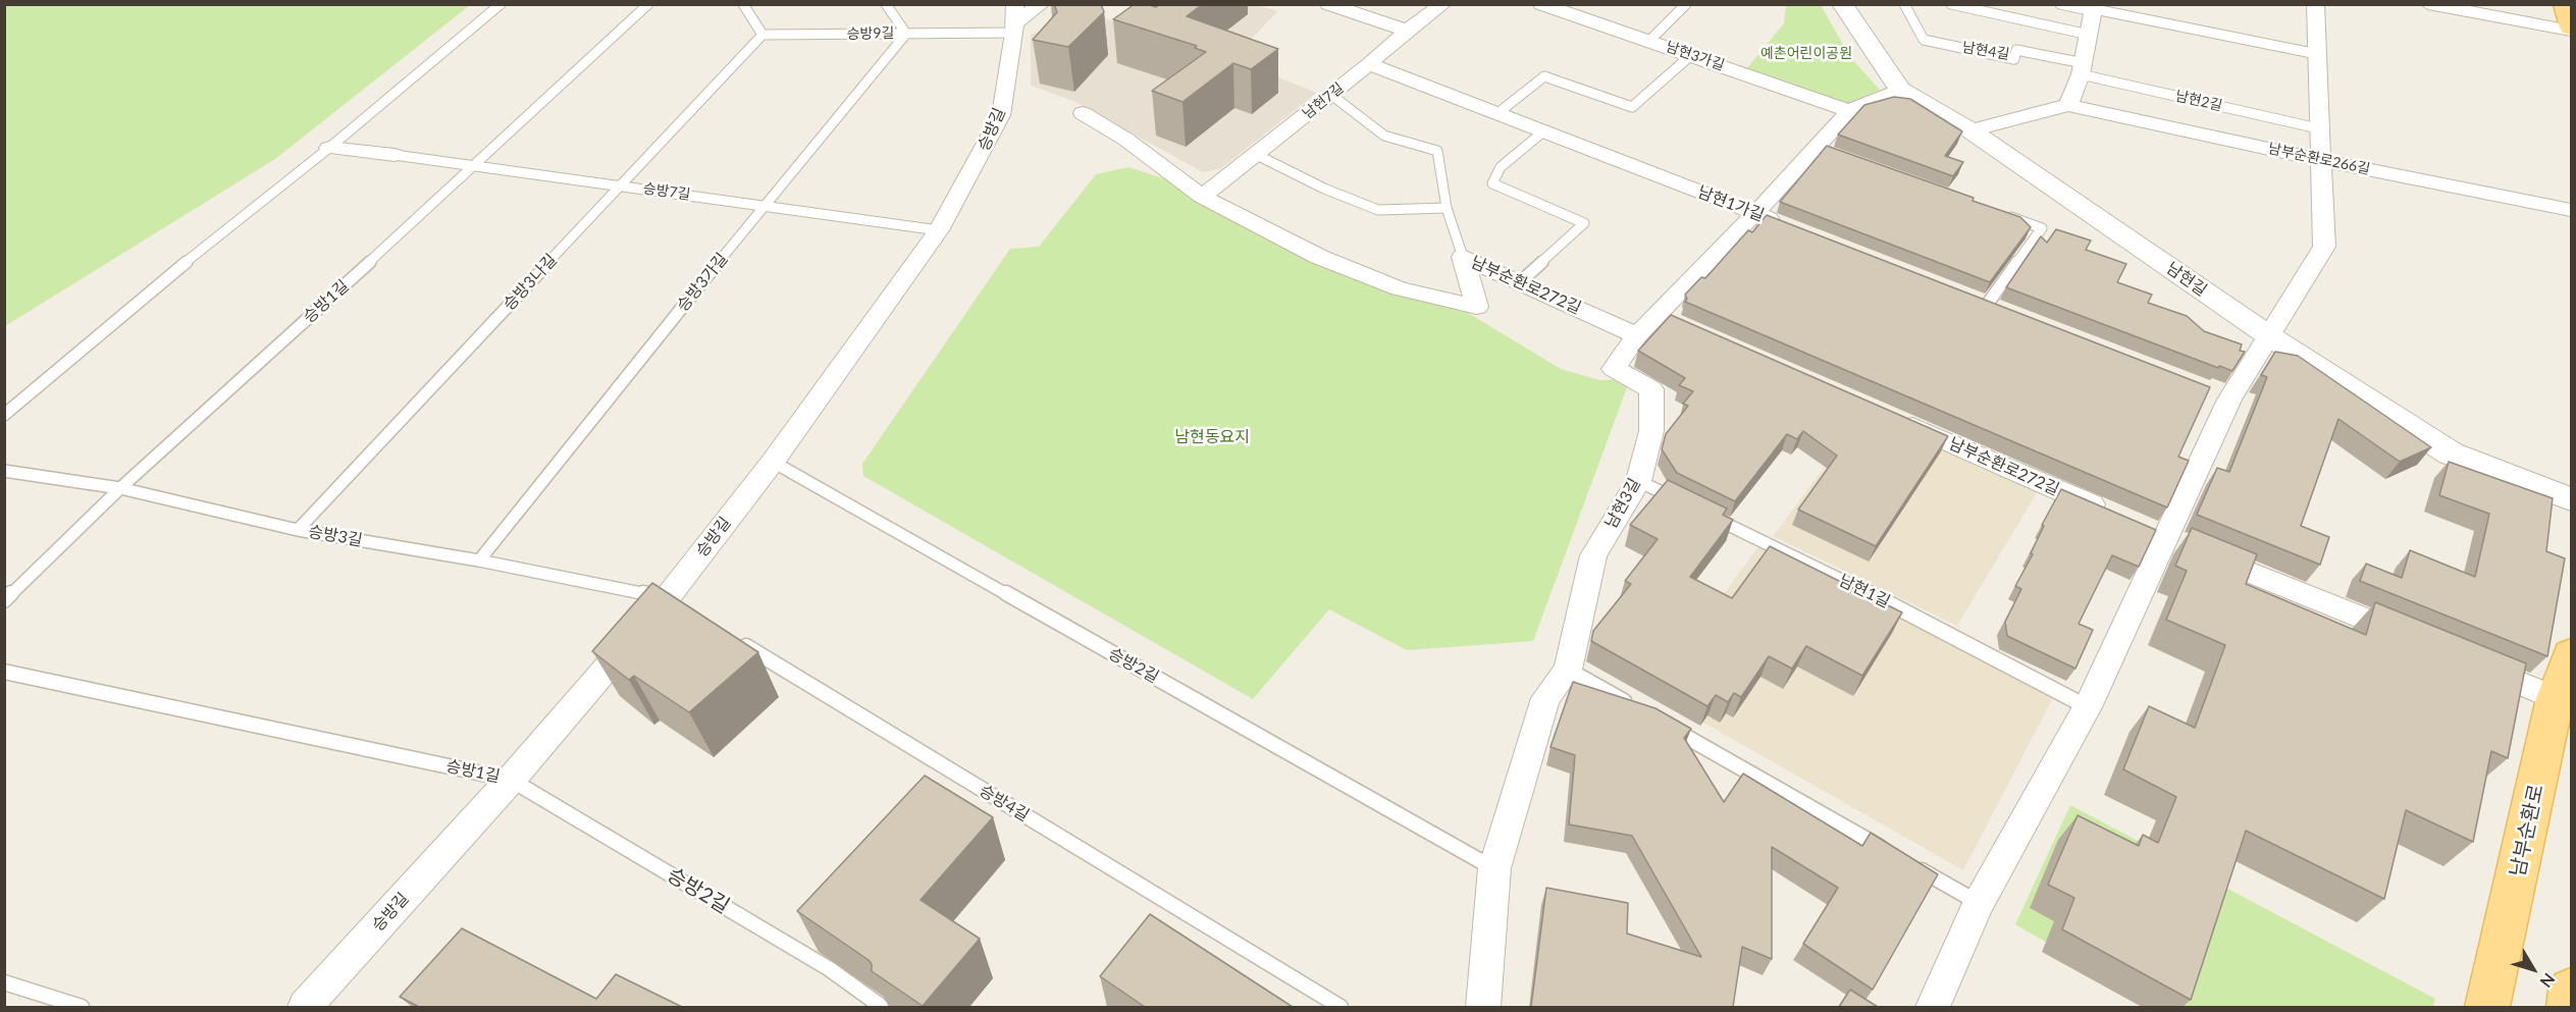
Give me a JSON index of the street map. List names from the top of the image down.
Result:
{
  "streets": {
    "main road": ["남부순환로"],
    "street": [
      "남현3가길",
      "남현7길",
      "승방길",
      "남부순환로266길",
      "남현1가길",
      "남현길",
      "남부순환로272길",
      "남현3길"
    ],
    "lane": [
      "승방9길",
      "남현4길",
      "남현2길",
      "승방7길",
      "승방3나길",
      "승방3가길",
      "승방1길",
      "승방3길",
      "남현1길",
      "승방2길",
      "승방4길"
    ]
  },
  "crossings": [
    ["승방9길", "승방길"],
    ["승방9길", "승방3나길"],
    ["승방9길", "승방3가길"],
    ["남현4길", "남현2길"],
    ["남현3가길", "남현3길"],
    ["남현7길", "남현1가길"],
    ["남현7길", "남부순환로272길"],
    ["승방길", "승방7길"],
    ["승방길", "승방1길"],
    ["승방길", "승방3길"],
    ["승방길", "승방2길"],
    ["승방7길", "승방3나길"],
    ["승방7길", "승방3가길"],
    ["승방7길", "승방1길"],
    ["남현1가길", "남현3길"],
    ["남현길", "남현3길"],
    ["승방3나길", "승방3길"],
    ["승방3가길", "승방3길"],
    ["남부순환로272길", "남현3길"],
    ["승방1길", "승방3길"],
    ["승방1길", "승방2길"],
    ["남현3길", "승방2길"]
  ],
  "parks": ["예촌어린이공원", "남현동요지"],
  "north": "bottom right"
}
